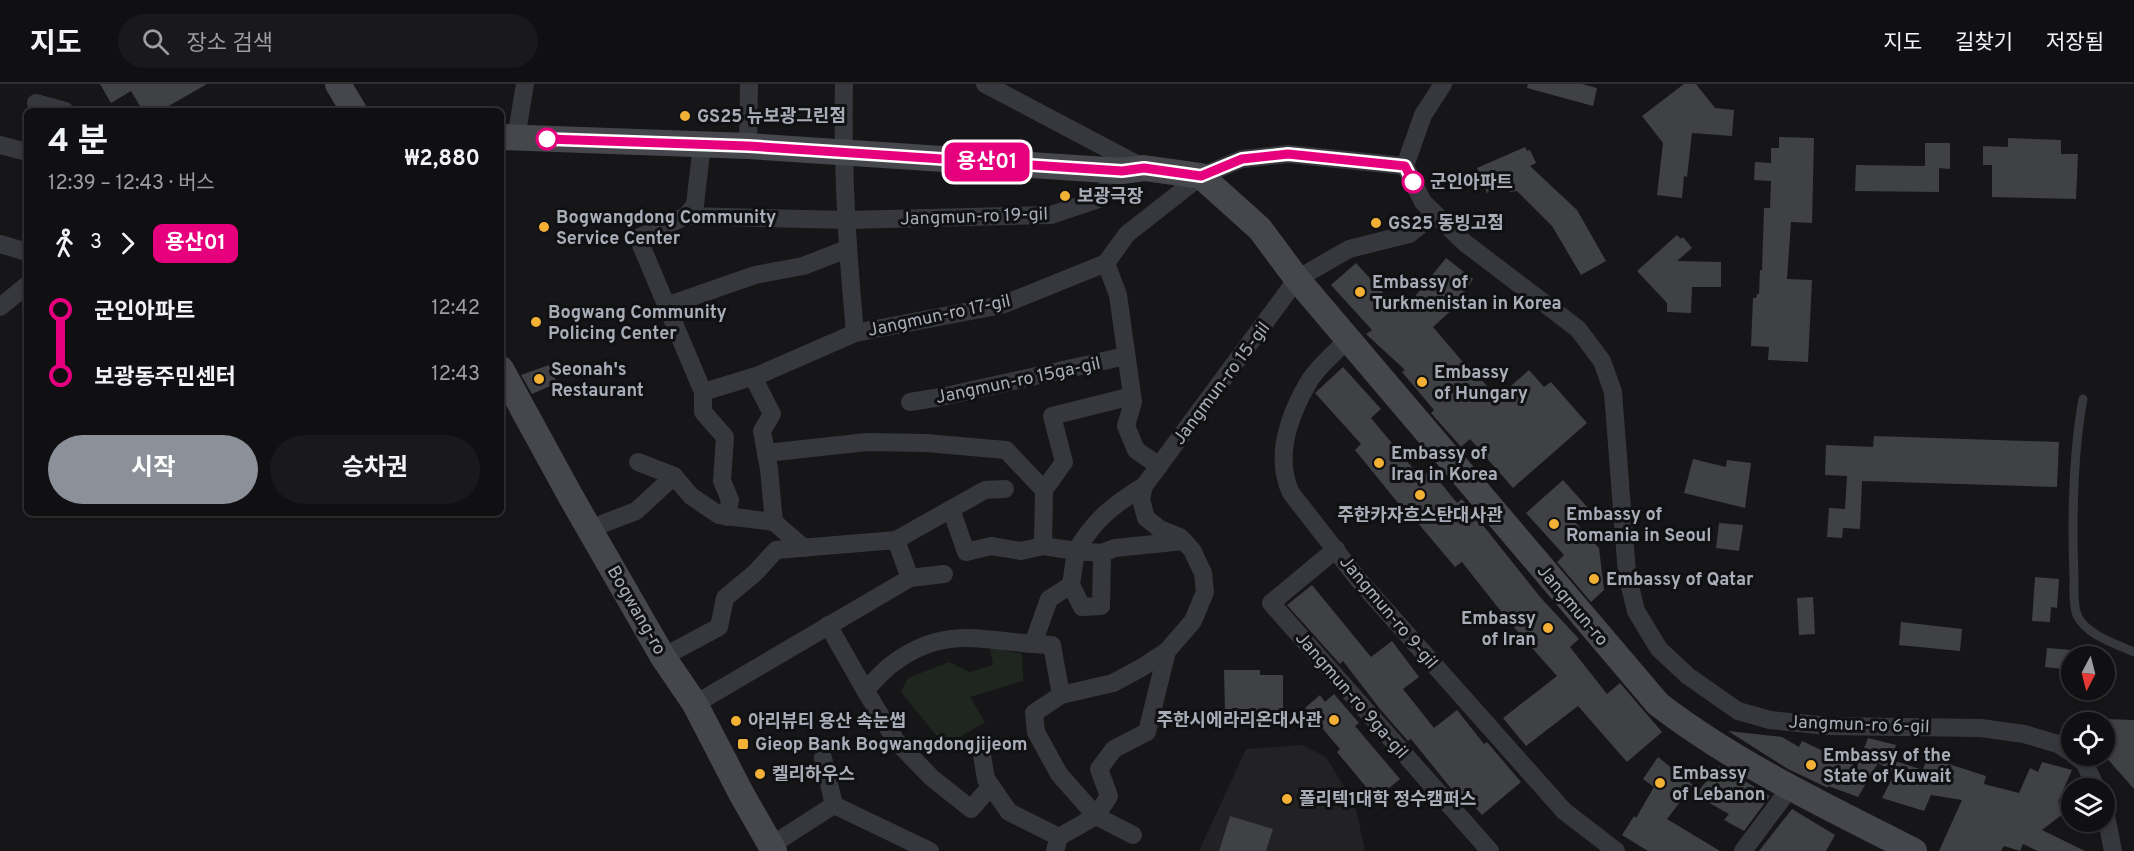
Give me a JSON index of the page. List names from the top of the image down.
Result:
{
  "streets": {
    "street": [
      "Jangmun-ro 19-gil",
      "Jangmun-ro 17-gil",
      "Jangmun-ro 15ga-gil",
      "Jangmun-ro 15-gil",
      "Jangmun-ro",
      "Bogwang-ro",
      "Jangmun-ro 9-gil",
      "Jangmun-ro 9ga-gil",
      "Jangmun-ro 6-gil"
    ]
  },
  "crossings": [
    ["Jangmun-ro 17-gil", "Jangmun-ro 15ga-gil"],
    ["Jangmun-ro 15ga-gil", "Jangmun-ro 15-gil"],
    ["Jangmun-ro 15-gil", "Jangmun-ro"],
    ["Jangmun-ro", "Jangmun-ro 9-gil"],
    ["Jangmun-ro 9-gil", "Jangmun-ro 9ga-gil"]
  ],
  "places": {
    "other": [
      "GS25 뉴보광그린점",
      "군인아파트",
      "보광극장",
      "GS25 동빙고점",
      "Bogwangdong Community Service Center",
      "Embassy of Turkmenistan in Korea",
      "Bogwang Community Policing Center",
      "Seonah's Restaurant",
      "Embassy of Hungary",
      "Embassy of Iraq in Korea",
      "주한카자흐스탄대사관",
      "Embassy of Romania in Seoul",
      "Embassy of Qatar",
      "Embassy of Iran",
      "주한시에라리온대사관",
      "아리뷰티 용산 속눈썹",
      "Embassy of the State of Kuwait",
      "켈리하우스",
      "Embassy of Lebanon",
      "폴리텍1대학 정수캠퍼스"
    ],
    "transit": ["Gieop Bank Bogwangdongjijeom"]
  },
  "lines": ["bus line 용산01"],
  "north": "bottom",
  "page": {
    "header": "지도",
    "search": "장소 검색",
    "nav": ["지도", "길찾기", "저장됨"],
    "on_map": "용산01",
    "heading": ["4 분", "12:39 – 12:43 · 버스", "₩2,880"],
    "legs": ["3", "용산01"],
    "list": [
      {
        "name": "군인아파트",
        "value": "12:42"
      },
      {
        "name": "보광동주민센터",
        "value": "12:43"
      }
    ],
    "buttons": ["시작", "승차권"]
  }
}
